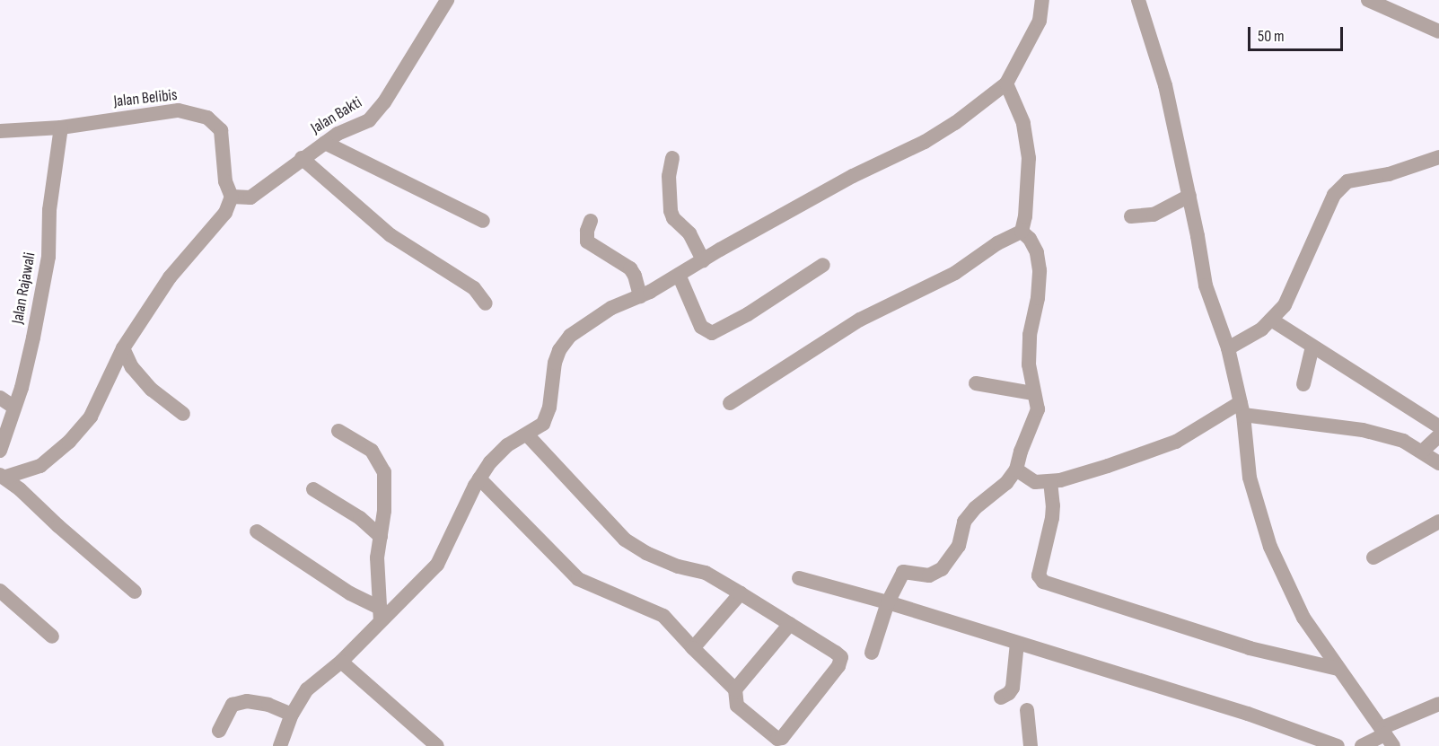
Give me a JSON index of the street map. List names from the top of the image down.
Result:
{
  "streets": {
    "street": ["Jalan Belibis", "Jalan Bakti", "Jalan Rajawali"]
  },
  "crossings": [
    ["Jalan Belibis", "Jalan Bakti"],
    ["Jalan Belibis", "Jalan Rajawali"]
  ],
  "scale_bar": "50 m"
}
